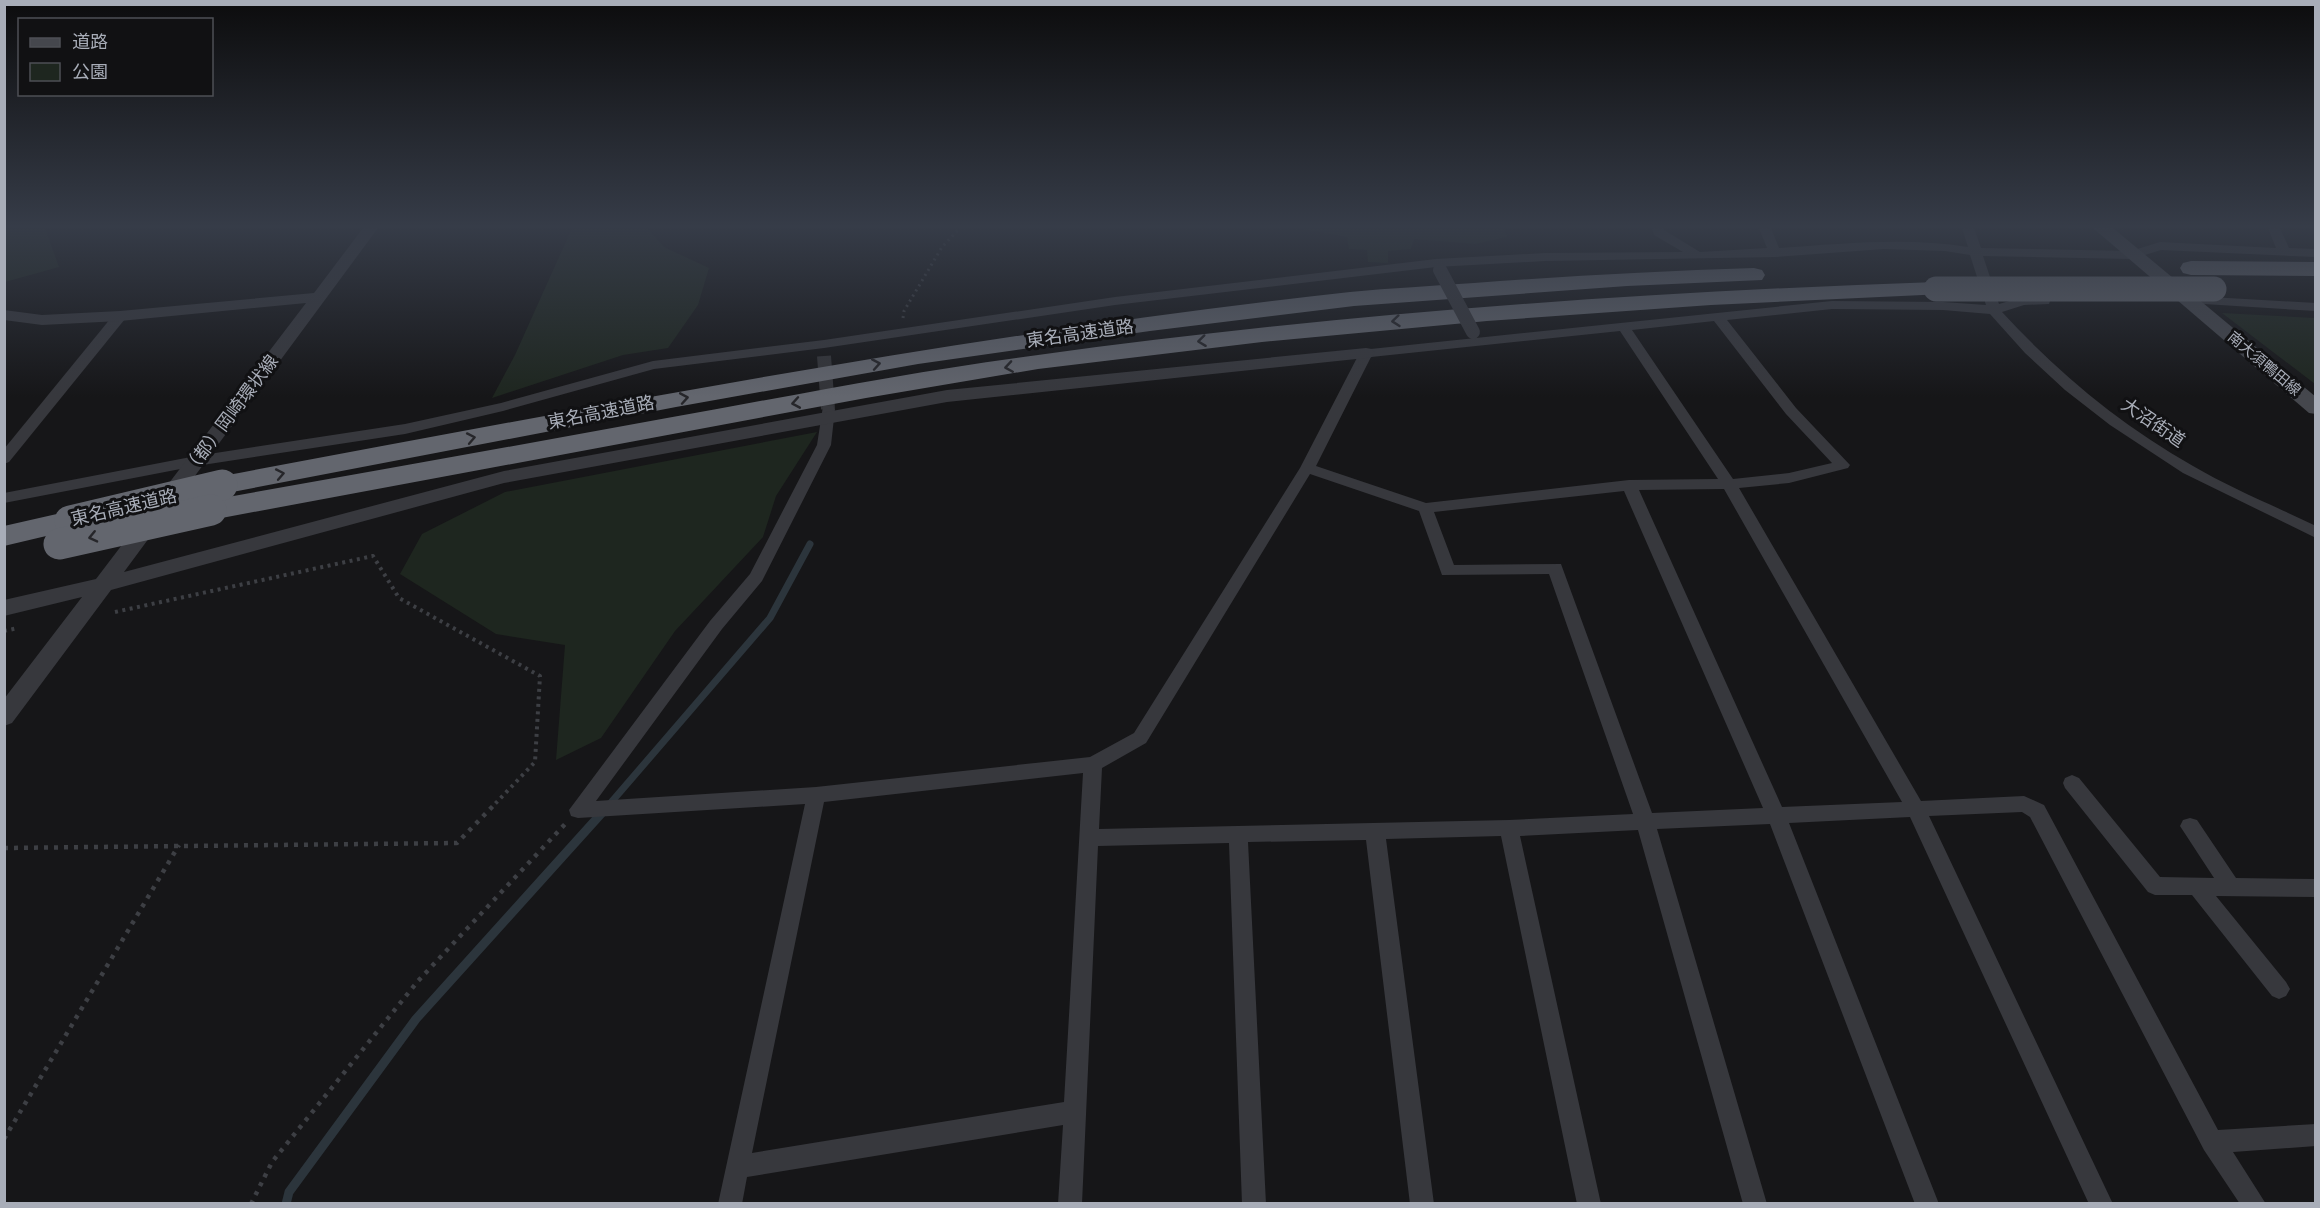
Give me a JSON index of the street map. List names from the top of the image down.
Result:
{
  "streets": {
    "highway": ["東名高速道路"],
    "main road": ["南大須鴨田線"],
    "street": ["（都）岡崎環状線", "大沼街道"]
  },
  "legend": ["道路", "公園"]
}
